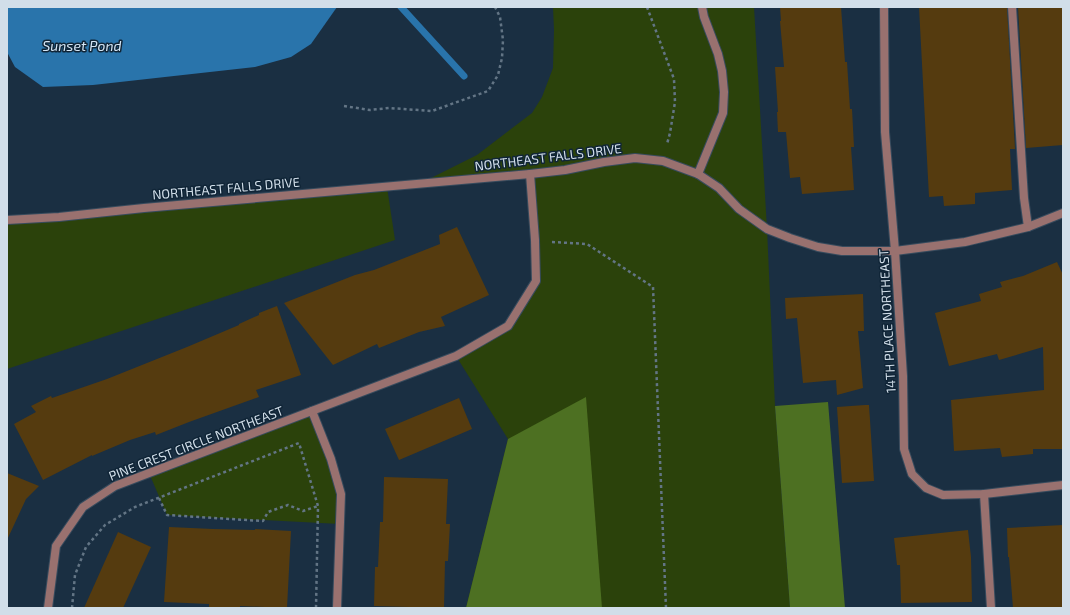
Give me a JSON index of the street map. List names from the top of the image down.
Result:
{
  "streets": {
    "street": ["NORTHEAST FALLS DRIVE", "14TH PLACE NORTHEAST", "PINE CREST CIRCLE NORTHEAST"]
  },
  "crossings": [
    ["NORTHEAST FALLS DRIVE", "14TH PLACE NORTHEAST"],
    ["NORTHEAST FALLS DRIVE", "PINE CREST CIRCLE NORTHEAST"]
  ],
  "water": ["Sunset Pond"]
}
